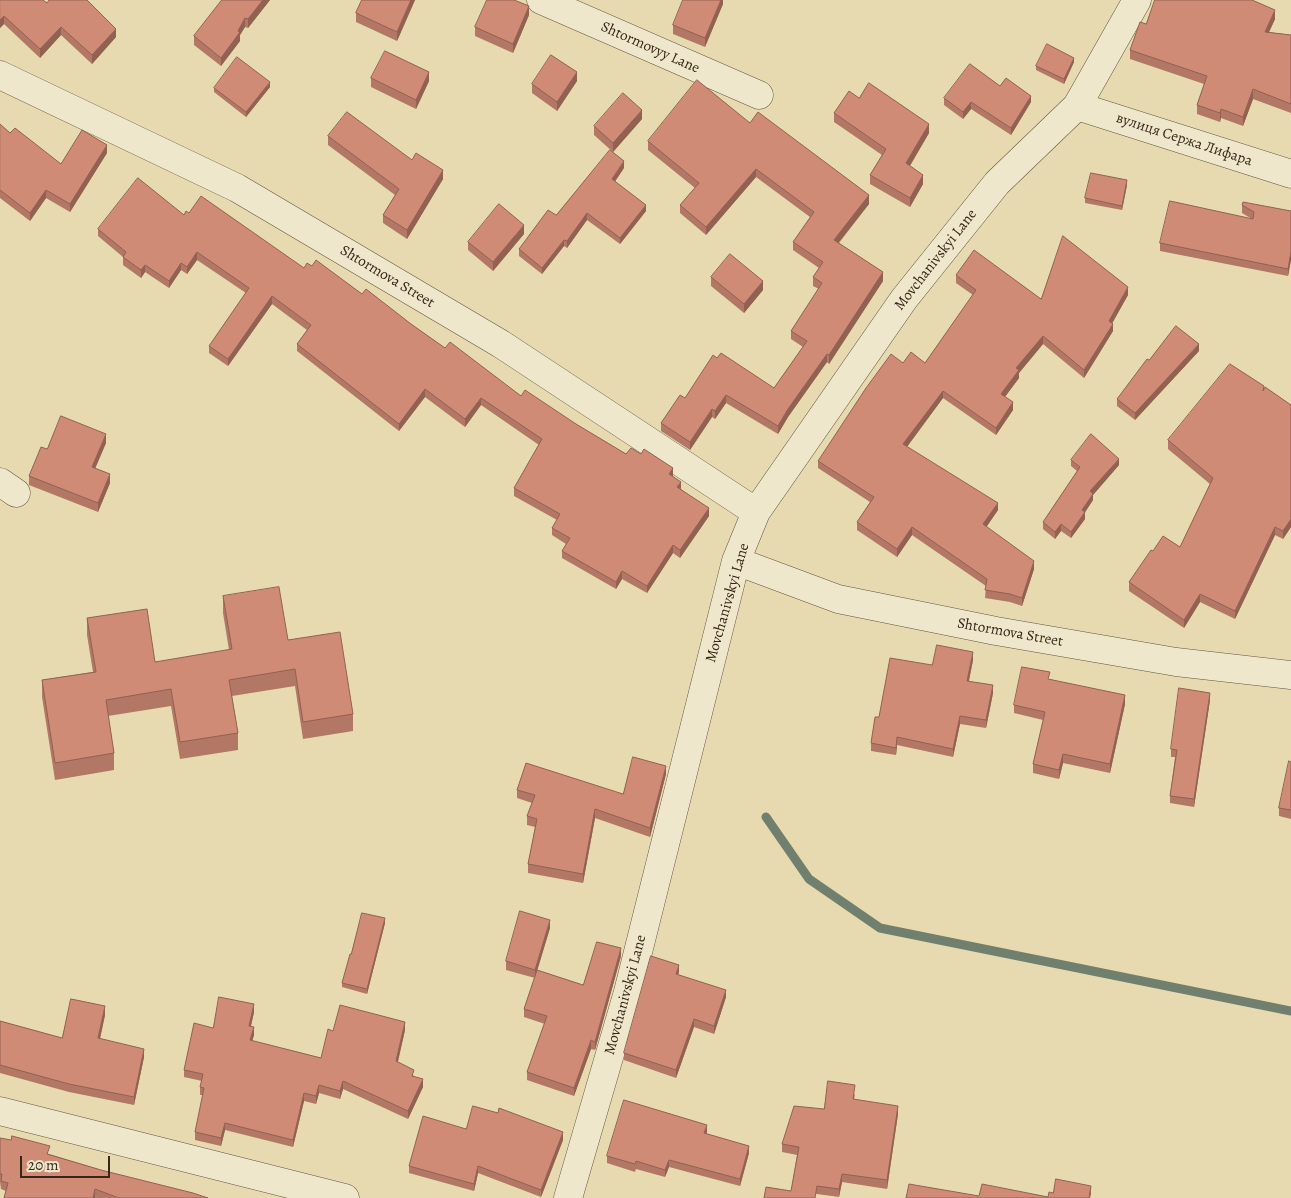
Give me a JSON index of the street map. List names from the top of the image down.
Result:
{
  "streets": {
    "street": [
      "Shtormovyy Lane",
      "вулиця Сержа Лифара",
      "Movchanivskyi Lane",
      "Shtormova Street"
    ]
  },
  "crossings": [
    ["вулиця Сержа Лифара", "Movchanivskyi Lane"],
    ["Movchanivskyi Lane", "Shtormova Street"]
  ],
  "scale_bar": "20 m"
}
